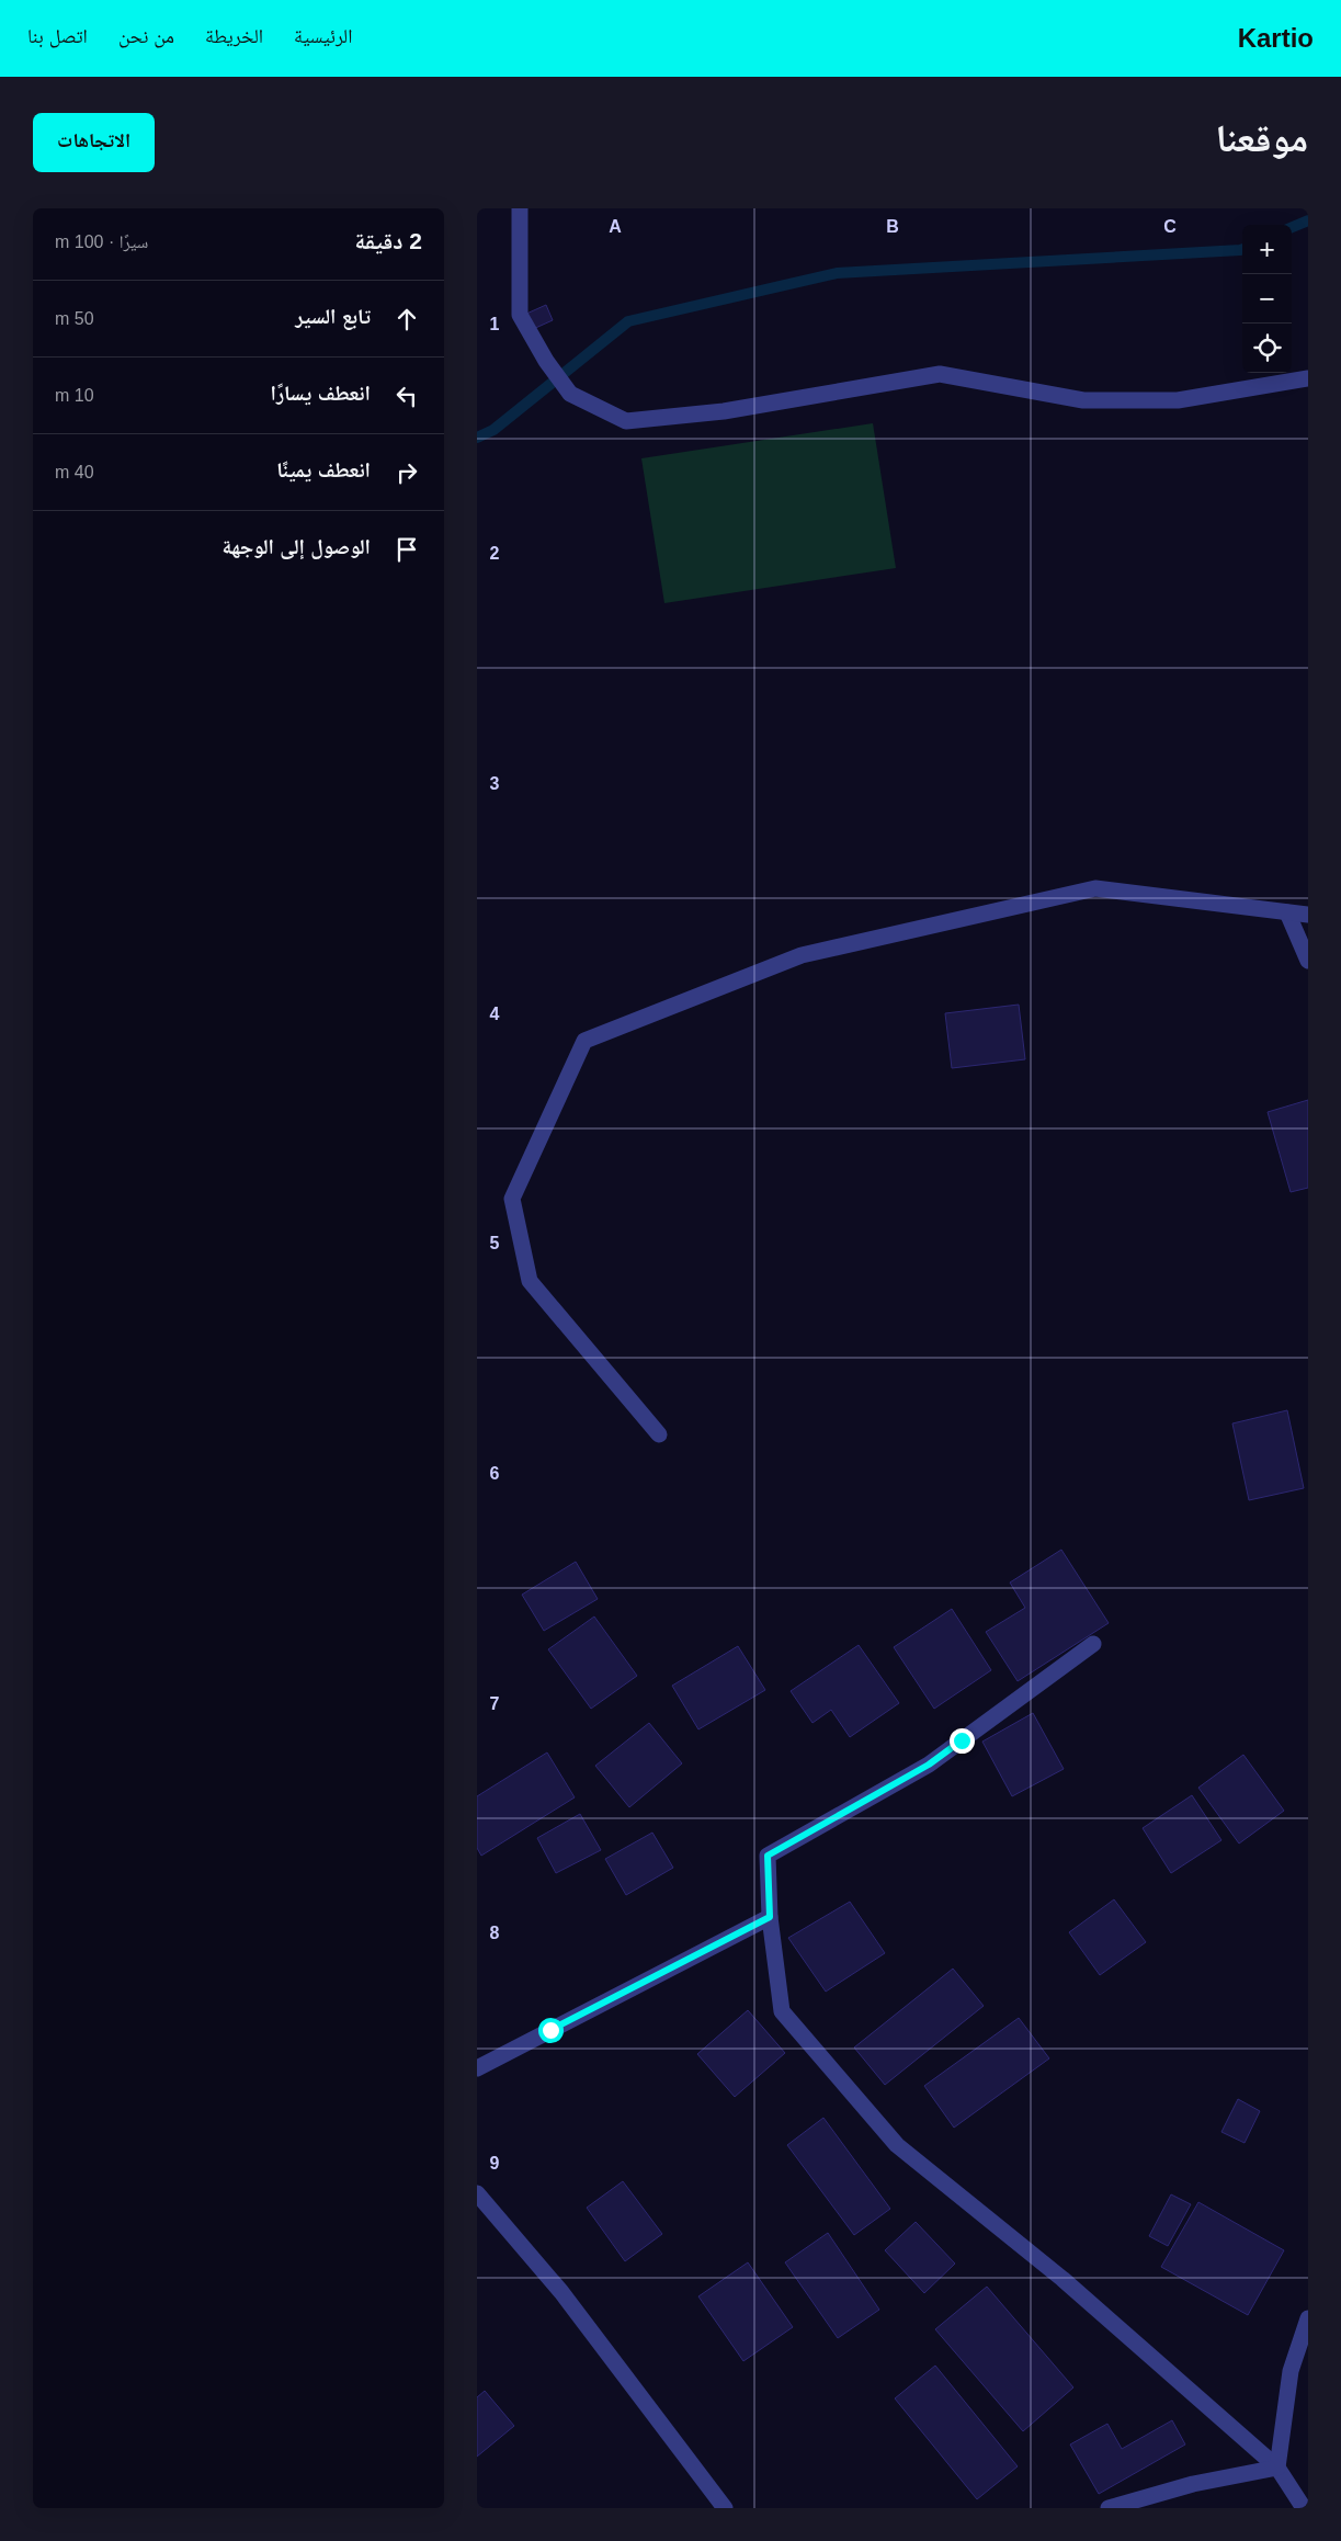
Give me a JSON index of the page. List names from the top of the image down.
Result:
{
  "page": {
    "header": "Kartio",
    "nav": [
      "الرئيسية",
      "الخريطة",
      "من نحن",
      "اتصل بنا"
    ],
    "title": "موقعنا",
    "buttons": "الاتجاهات",
    "heading": ["2 دقيقة", "سيرًا · 100 m"],
    "map_buttons": ["+", "−"],
    "list": [
      ["تابع السير", "50 m"],
      ["انعطف يسارًا", "10 m"],
      ["انعطف يمينًا", "40 m"],
      "الوصول إلى الوجهة"
    ]
  },
  "grid": {
    "columns": ["A", "B", "C"],
    "rows": [
      "1",
      "2",
      "3",
      "4",
      "5",
      "6",
      "7",
      "8",
      "9"
    ]
  }
}
